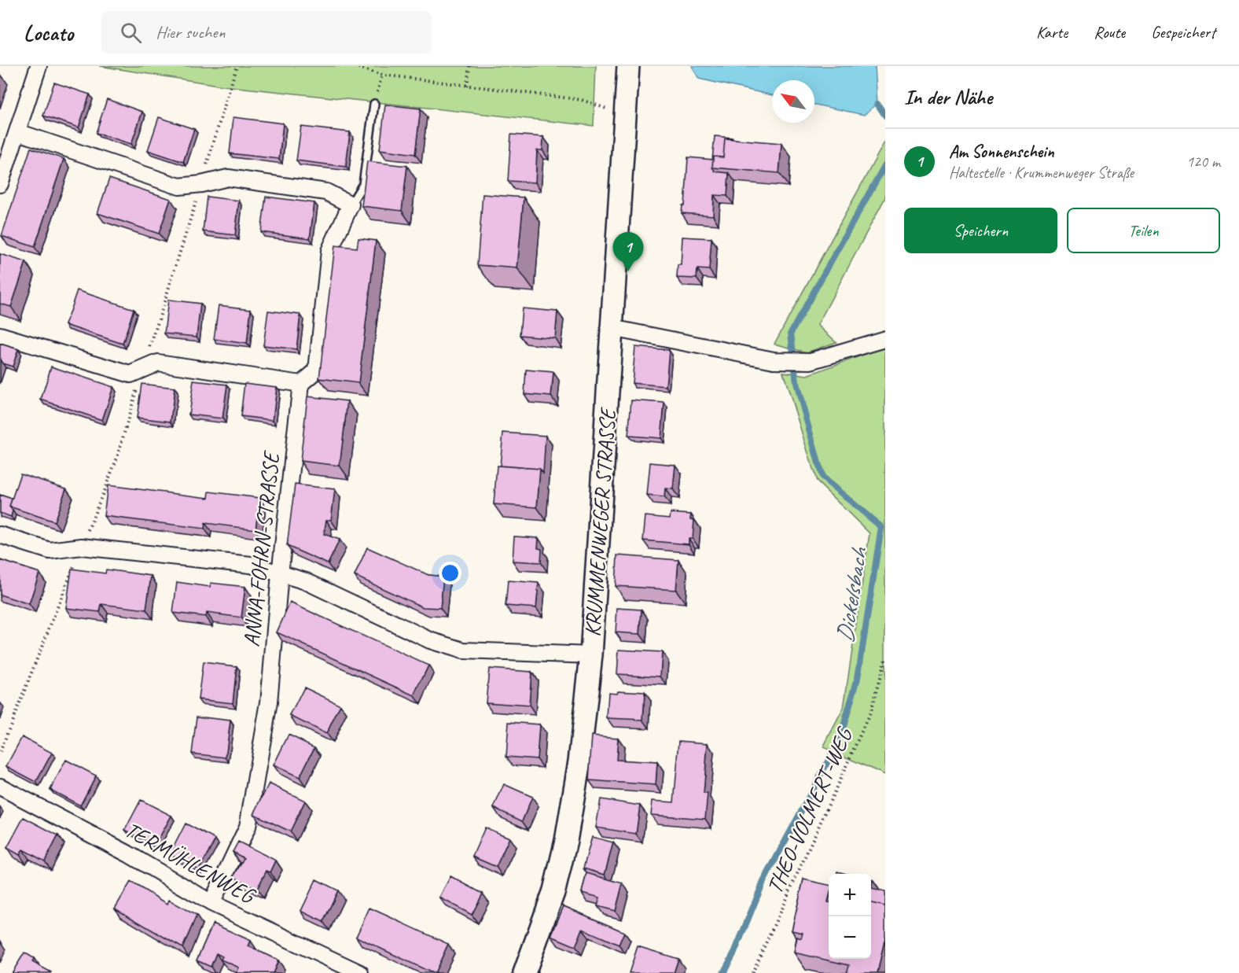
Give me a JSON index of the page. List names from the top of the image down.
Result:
{
  "streets": {
    "main road": ["KRUMMENWEGER STRASSE"],
    "street": ["ANNA-FOHRN-STRASSE", "TERMÜHLENWEG"],
    "path": ["THEO-VOLMERT-WEG"]
  },
  "crossings": [
    ["ANNA-FOHRN-STRASSE", "TERMÜHLENWEG"]
  ],
  "water": ["Dickelsbach"],
  "north": "top left",
  "page": {
    "header": "Locato",
    "search": "Hier suchen",
    "nav": ["Karte", "Route", "Gespeichert"],
    "heading": "In der Nähe",
    "list": [
      {
        "mark": "1",
        "name": "Am Sonnenschein",
        "note": "Haltestelle · Krummenweger Straße",
        "value": "120 m"
      }
    ],
    "buttons": ["Speichern", "Teilen"],
    "pins": "1",
    "map_buttons": ["+", "−"]
  }
}
